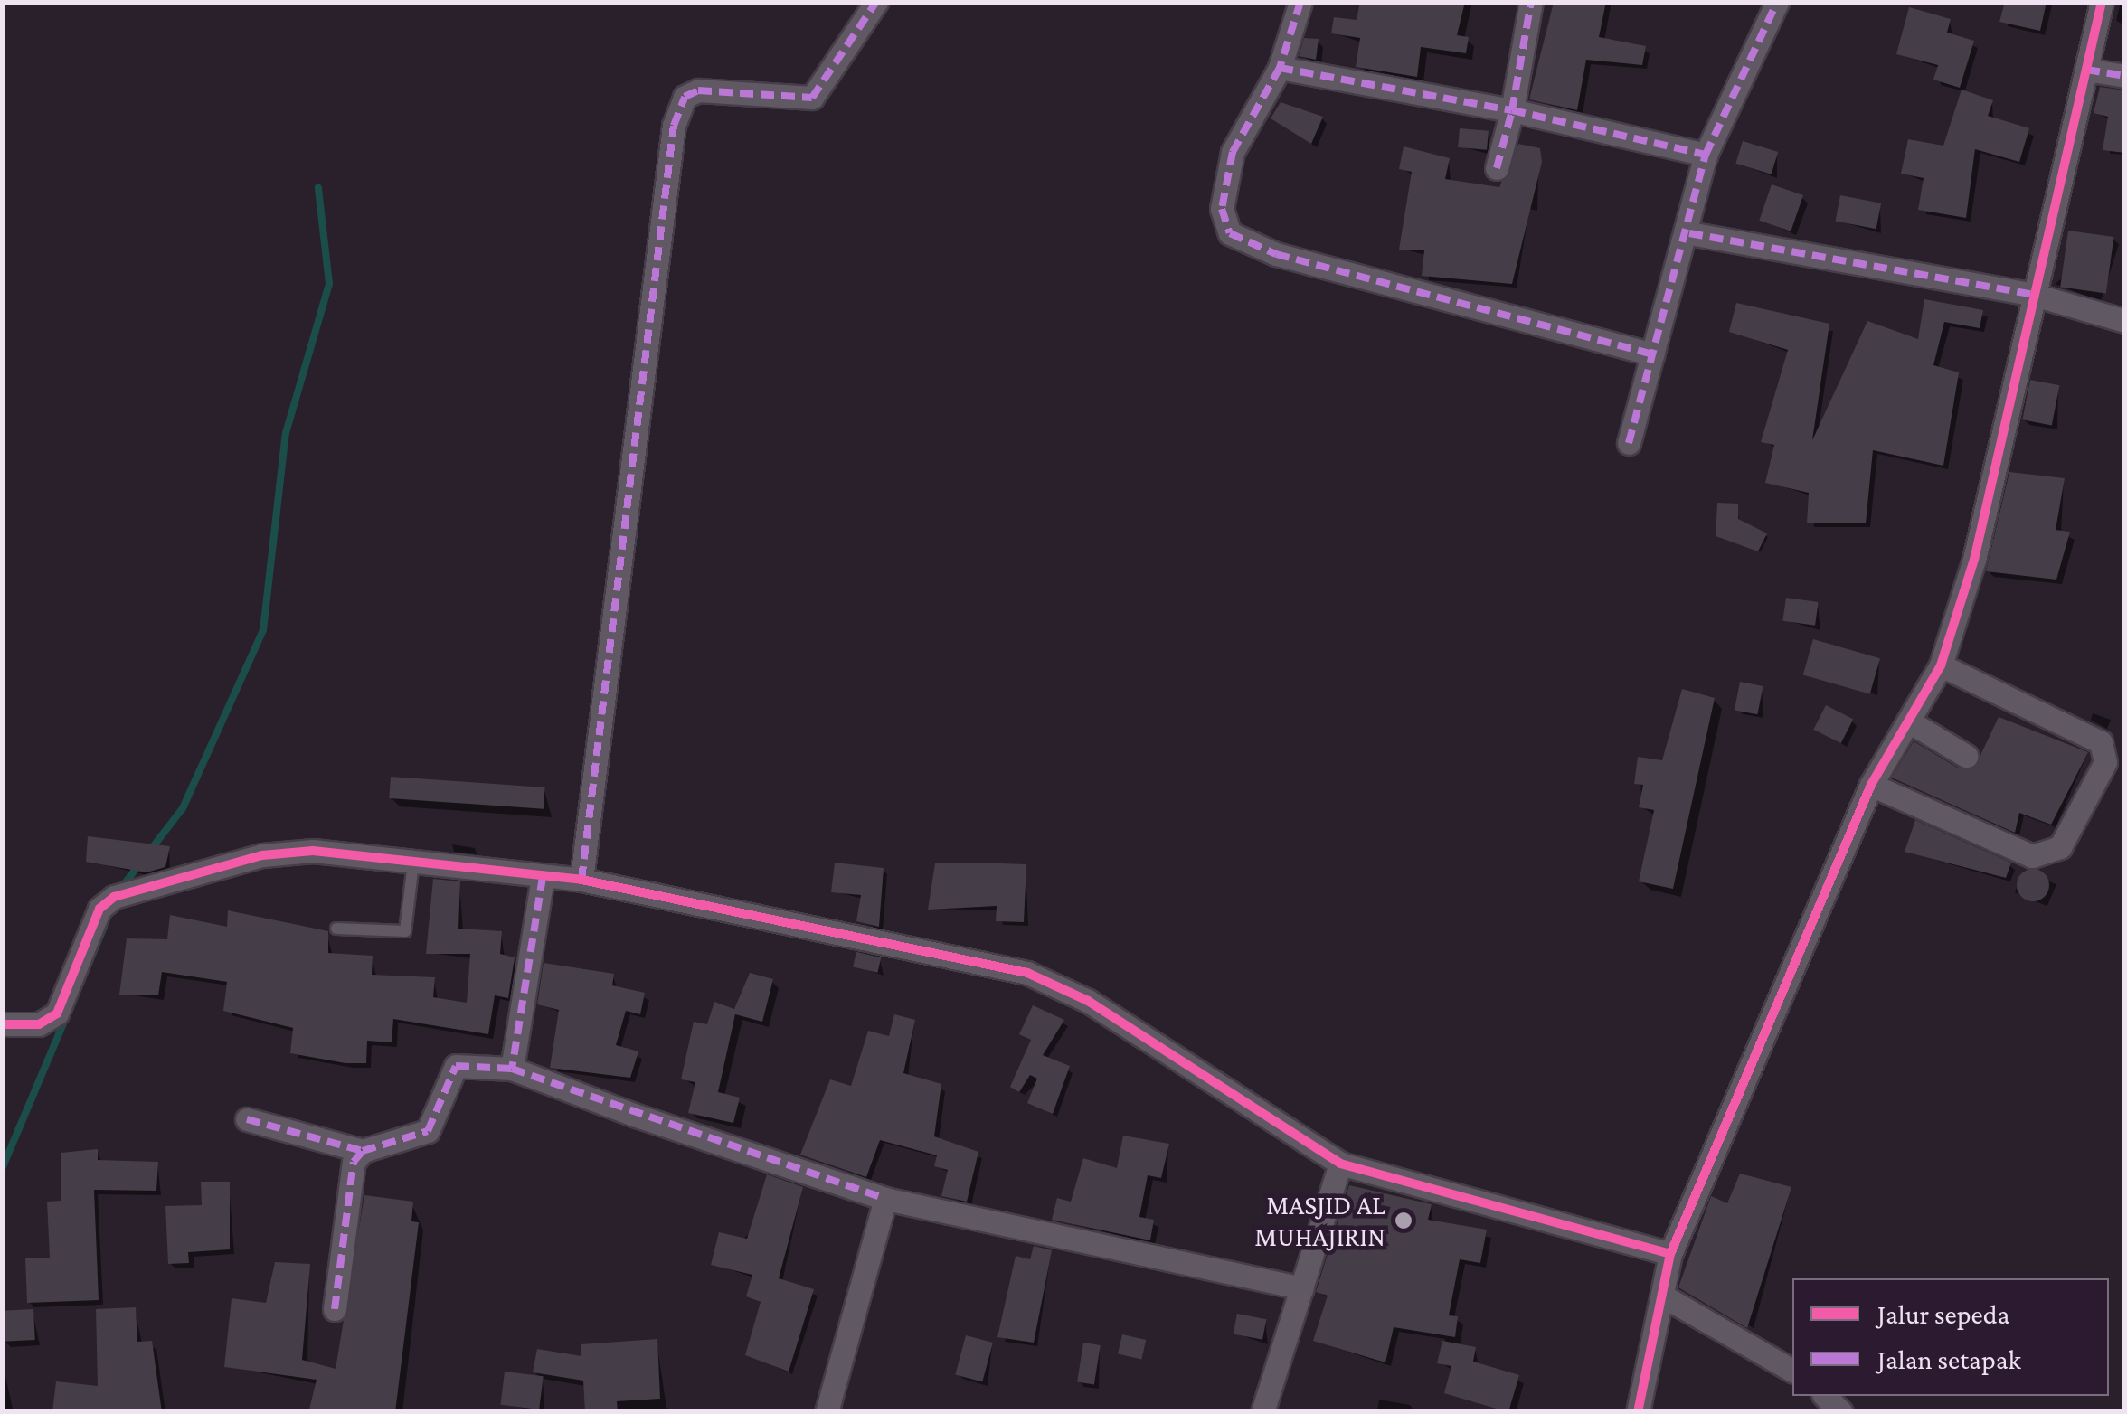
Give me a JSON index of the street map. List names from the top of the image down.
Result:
{
  "places": ["MASJID AL MUHAJIRIN"],
  "legend": ["Jalur sepeda", "Jalan setapak"]
}
